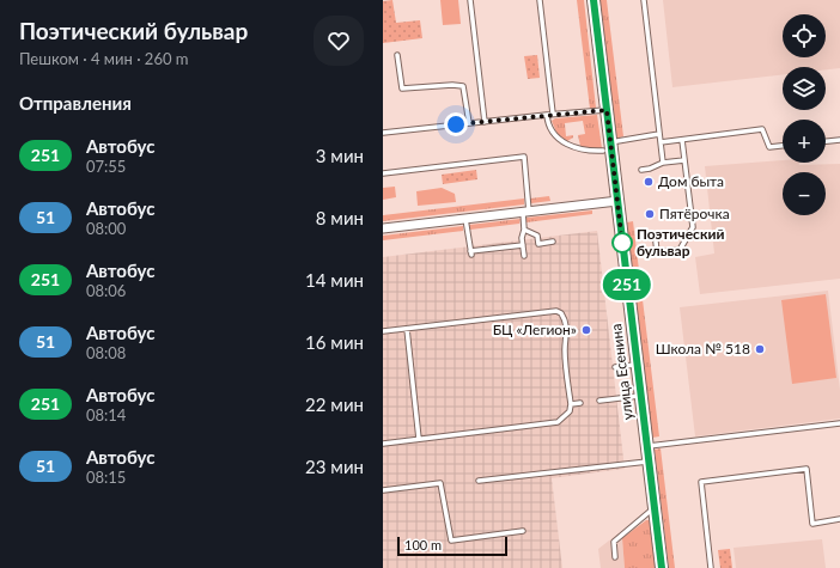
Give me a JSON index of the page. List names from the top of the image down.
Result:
{
  "streets": {
    "street": ["улица Есенина"]
  },
  "places": [
    "Дом быта",
    "Пятёрочка",
    "Поэтический бульвар",
    "БЦ «Легион»",
    "Школа № 518"
  ],
  "lines": ["bus line 251"],
  "scale_bar": "100 m",
  "page": {
    "heading": [
      ["Поэтический бульвар", "Пешком · 4 мин · 260 m"],
      "Отправления"
    ],
    "on_map": "251",
    "map_buttons": ["+", "−"],
    "list": [
      {
        "mark": "251",
        "name": "Автобус",
        "note": "07:55",
        "value": "3 мин"
      },
      {
        "mark": "51",
        "name": "Автобус",
        "note": "08:00",
        "value": "8 мин"
      },
      {
        "mark": "251",
        "name": "Автобус",
        "note": "08:06",
        "value": "14 мин"
      },
      {
        "mark": "51",
        "name": "Автобус",
        "note": "08:08",
        "value": "16 мин"
      },
      {
        "mark": "251",
        "name": "Автобус",
        "note": "08:14",
        "value": "22 мин"
      },
      {
        "mark": "51",
        "name": "Автобус",
        "note": "08:15",
        "value": "23 мин"
      }
    ],
    "scale": "100 m"
  }
}
